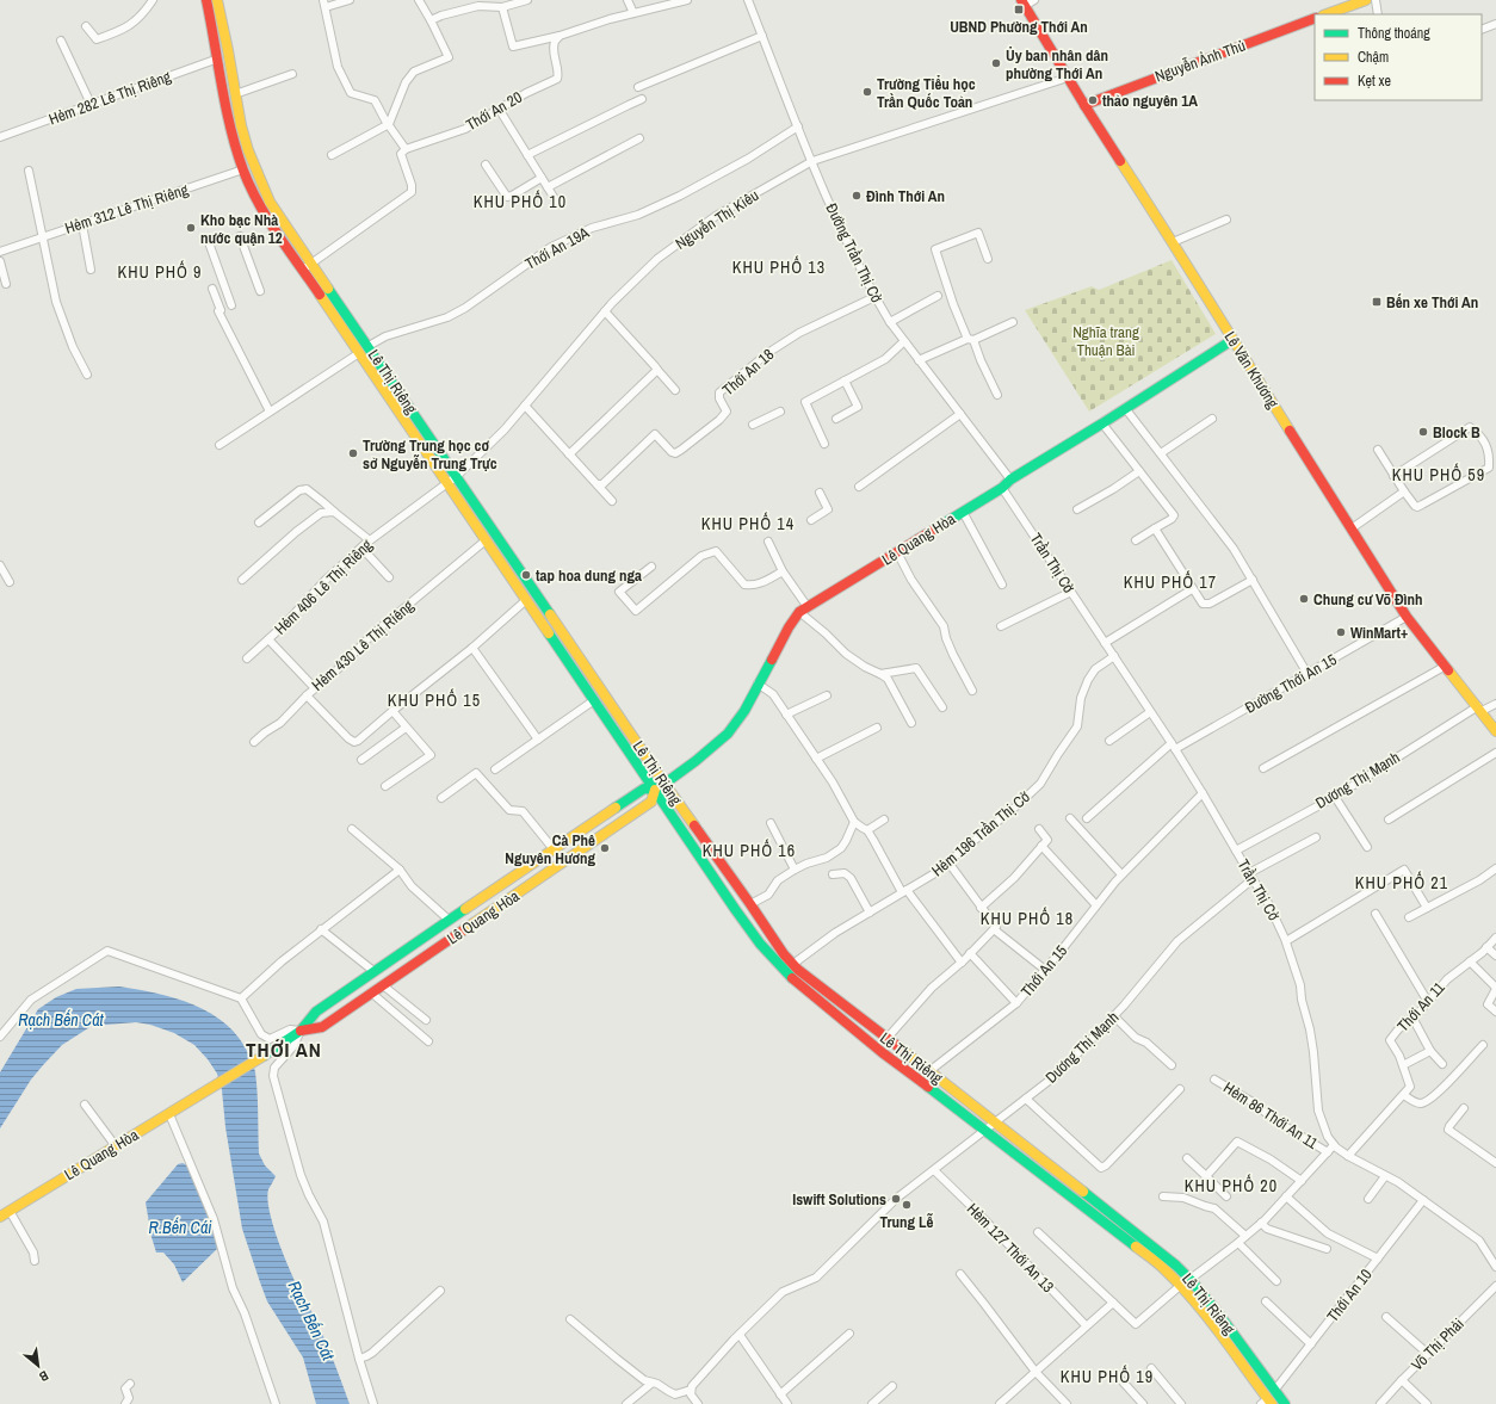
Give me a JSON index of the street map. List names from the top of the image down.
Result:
{
  "streets": {
    "street": [
      "Nguyễn Ảnh Thủ",
      "Hẻm 282 Lê Thị Riêng",
      "Thới An 20",
      "Hẻm 312 Lê Thị Riêng",
      "Nguyễn Thị Kiêu",
      "Thới An 19A",
      "Đường Trần Thị Cờ",
      "Lê Văn Khương",
      "Thới An 18",
      "Lê Thị Riêng",
      "Lê Quang Hòa",
      "Trần Thị Cờ",
      "Hẻm 406 Lê Thị Riêng",
      "Hẻm 430 Lê Thị Riêng",
      "Đường Thới An 15",
      "Dương Thị Mạnh",
      "Hẻm 196 Trần Thị Cờ",
      "Thới An 15",
      "Thới An 11",
      "Hẻm 86 Thới An 11",
      "Hẻm 127 Thới An 13",
      "Thới An 10",
      "Võ Thị Phải"
    ]
  },
  "crossings": [
    ["Nguyễn Ảnh Thủ", "Lê Văn Khương"],
    ["Hẻm 282 Lê Thị Riêng", "Lê Thị Riêng"],
    ["Hẻm 312 Lê Thị Riêng", "Lê Thị Riêng"],
    ["Nguyễn Thị Kiêu", "Đường Trần Thị Cờ"],
    ["Nguyễn Thị Kiêu", "Lê Văn Khương"],
    ["Nguyễn Thị Kiêu", "Lê Thị Riêng"],
    ["Nguyễn Thị Kiêu", "Hẻm 406 Lê Thị Riêng"],
    ["Thới An 19A", "Đường Trần Thị Cờ"],
    ["Thới An 19A", "Lê Thị Riêng"],
    ["Đường Trần Thị Cờ", "Thới An 18"],
    ["Đường Trần Thị Cờ", "Lê Quang Hòa"],
    ["Lê Văn Khương", "Lê Quang Hòa"],
    ["Lê Văn Khương", "Đường Thới An 15"],
    ["Lê Văn Khương", "Dương Thị Mạnh"],
    ["Lê Thị Riêng", "Lê Quang Hòa"],
    ["Lê Thị Riêng", "Hẻm 406 Lê Thị Riêng"],
    ["Lê Thị Riêng", "Hẻm 430 Lê Thị Riêng"],
    ["Lê Thị Riêng", "Dương Thị Mạnh"],
    ["Lê Thị Riêng", "Hẻm 196 Trần Thị Cờ"],
    ["Lê Thị Riêng", "Thới An 15"],
    ["Lê Thị Riêng", "Thới An 10"],
    ["Lê Quang Hòa", "Trần Thị Cờ"],
    ["Trần Thị Cờ", "Đường Thới An 15"],
    ["Trần Thị Cờ", "Dương Thị Mạnh"],
    ["Trần Thị Cờ", "Hẻm 196 Trần Thị Cờ"],
    ["Trần Thị Cờ", "Thới An 15"],
    ["Trần Thị Cờ", "Thới An 10"],
    ["Dương Thị Mạnh", "Hẻm 127 Thới An 13"]
  ],
  "districts": [
    "KHU PHỐ 10",
    "KHU PHỐ 13",
    "KHU PHỐ 9",
    "KHU PHỐ 59",
    "KHU PHỐ 14",
    "KHU PHỐ 17",
    "KHU PHỐ 15",
    "KHU PHỐ 16",
    "KHU PHỐ 21",
    "KHU PHỐ 18",
    "THỚI AN",
    "KHU PHỐ 20",
    "KHU PHỐ 19"
  ],
  "water": ["Rạch Bến Cát", "R.Bến Cái"],
  "parks": ["Nghĩa trang Thuận Bài"],
  "places": {
    "transit": ["UBND Phường Thới An", "Bến xe Thới An"],
    "other": [
      "Ủy ban nhân dân phường Thới An",
      "Trường Tiểu học Trần Quốc Toản",
      "thảo nguyên 1A",
      "Đình Thới An",
      "Kho bạc Nhà nước quận 12",
      "Block B",
      "Trường Trung học cơ sở Nguyễn Trung Trực",
      "tap hoa dung nga",
      "Chung cư Võ Đình",
      "WinMart+",
      "Cà Phê Nguyên Hương",
      "Iswift Solutions",
      "Trung Lễ"
    ]
  },
  "legend": ["Thông thoáng", "Chậm", "Kẹt xe"],
  "north": "bottom right"
}
